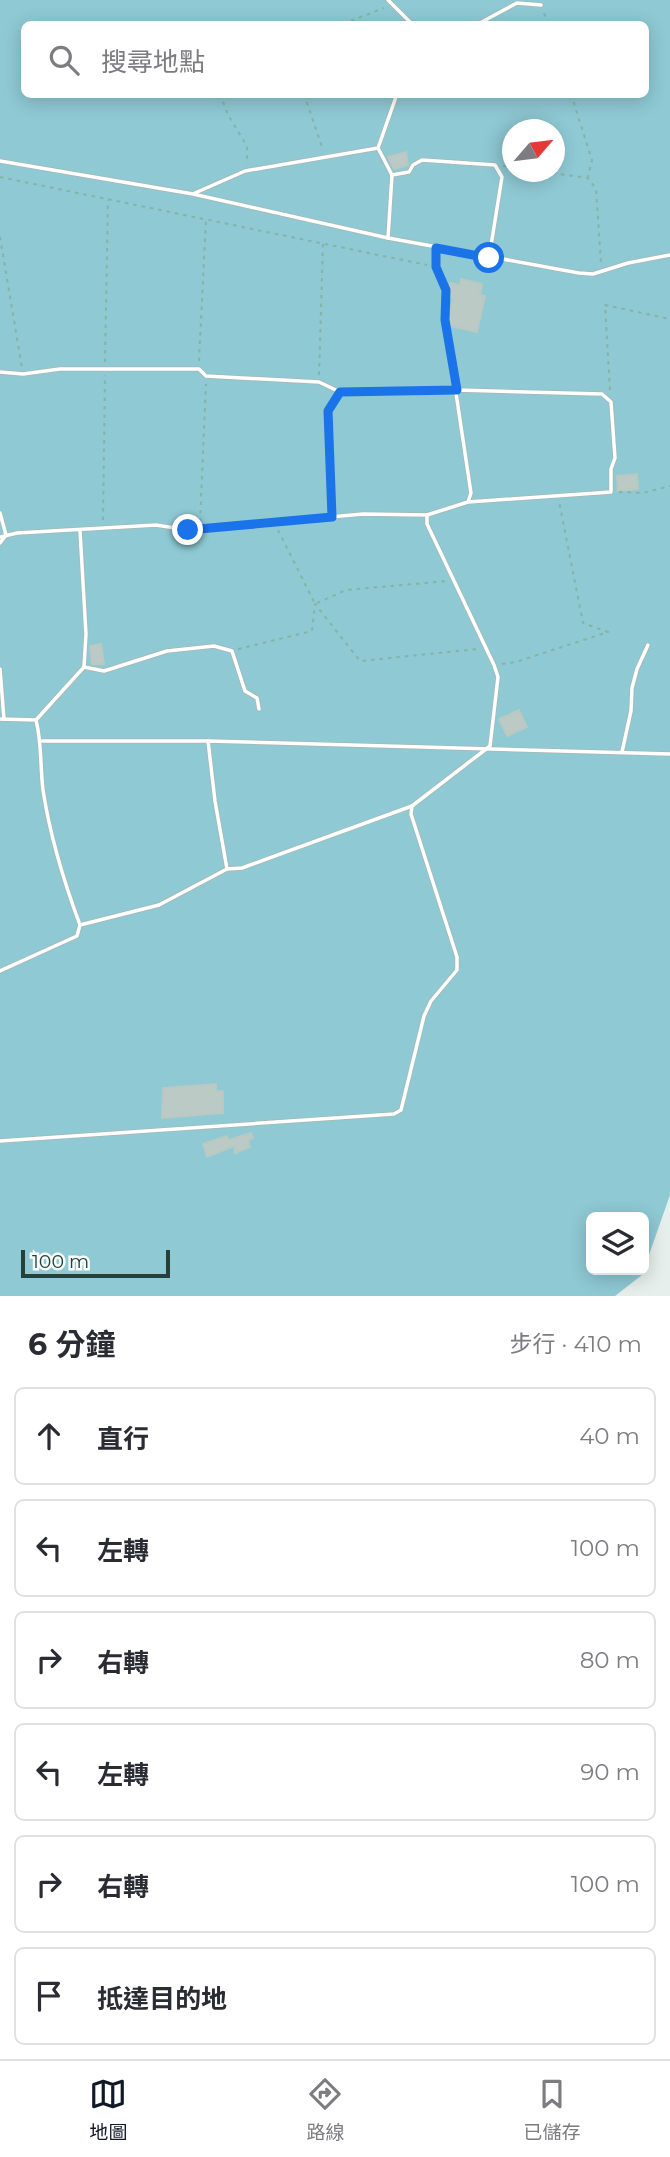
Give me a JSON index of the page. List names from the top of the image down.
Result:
{
  "scale_bar": "100 m",
  "north": "top right",
  "page": {
    "search": "搜尋地點",
    "scale": "100 m",
    "heading": ["6 分鐘", "步行 · 410 m"],
    "list": [
      ["直行", "40 m"],
      ["左轉", "100 m"],
      ["右轉", "80 m"],
      ["左轉", "90 m"],
      ["右轉", "100 m"],
      "抵達目的地"
    ],
    "nav": ["地圖", "路線", "已儲存"]
  }
}
